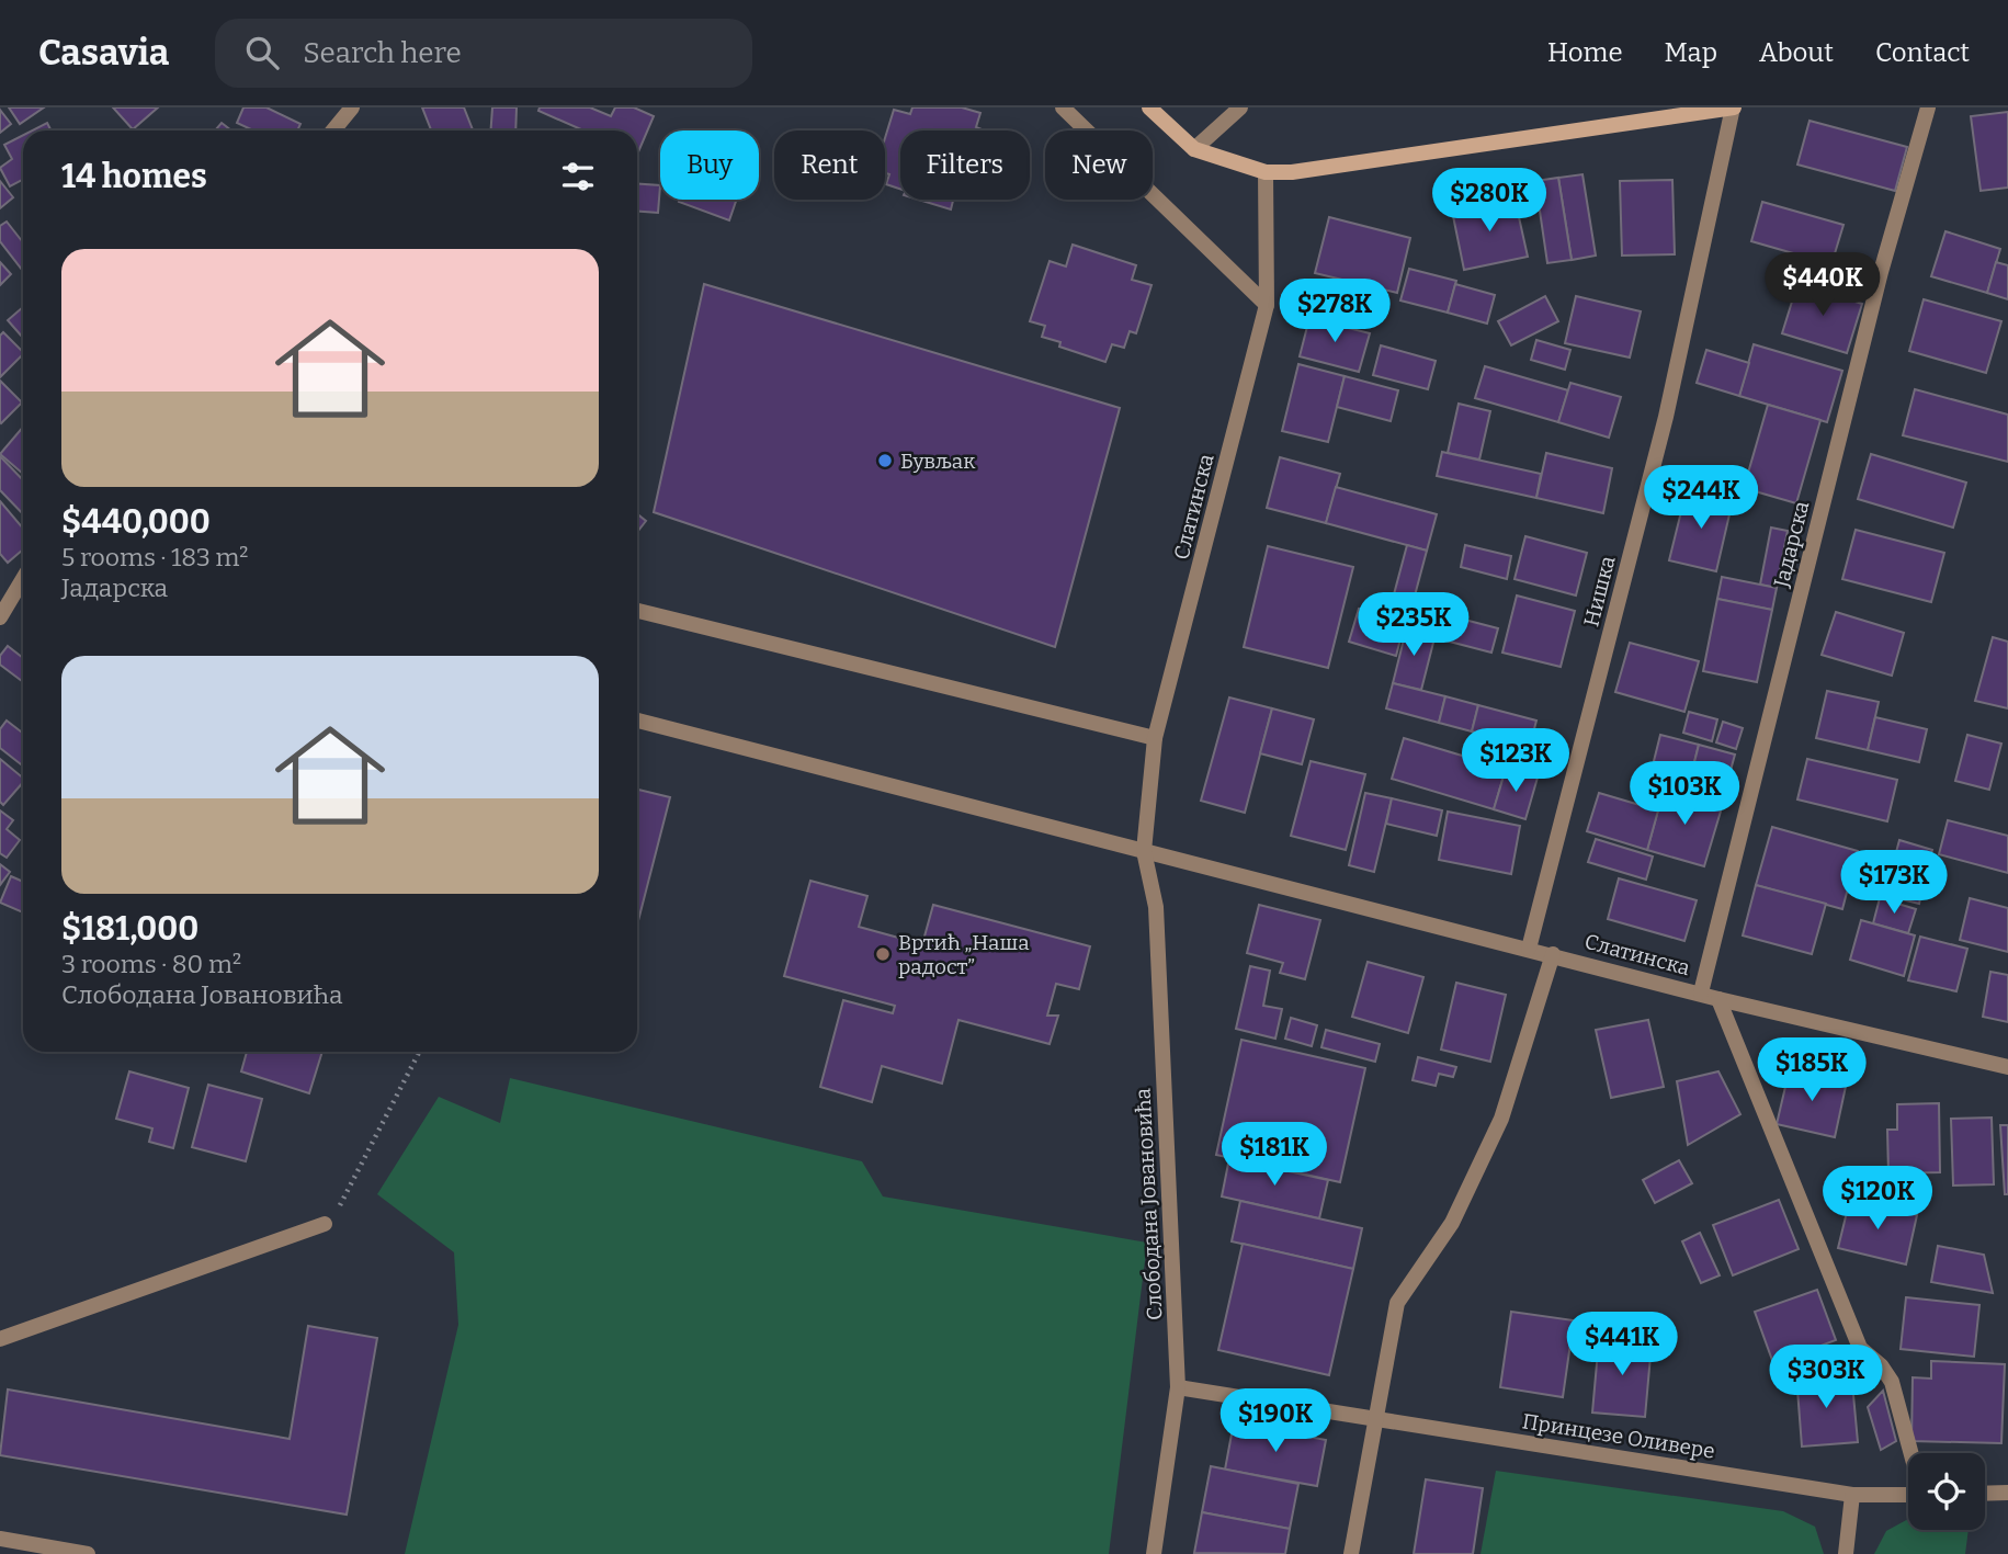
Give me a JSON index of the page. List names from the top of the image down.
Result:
{
  "streets": {
    "street": [
      "Слатинска",
      "Јадарска",
      "Нишка",
      "Слободана Јовановића",
      "Принцезе Оливере"
    ]
  },
  "crossings": [
    ["Слатинска", "Јадарска"],
    ["Слатинска", "Нишка"],
    ["Слатинска", "Слободана Јовановића"],
    ["Слободана Јовановића", "Принцезе Оливере"]
  ],
  "places": ["Бувљак", "Вртић „Наша радост”"],
  "page": {
    "header": "Casavia",
    "search": "Search here",
    "nav": [
      "Home",
      "Map",
      "About",
      "Contact"
    ],
    "chip": [
      "Buy",
      "Rent",
      "Filters",
      "New"
    ],
    "heading": "14 homes",
    "price": [
      "$280K",
      "$440K",
      "$278K",
      "$244K",
      "$235K",
      "$123K",
      "$103K",
      "$173K",
      "$185K",
      "$181K",
      "$120K",
      "$441K",
      "$303K",
      "$190K"
    ],
    "list": [
      {
        "name": "$440,000",
        "note": "5 rooms · 183 m² · Јадарска"
      },
      {
        "name": "$181,000",
        "note": "3 rooms · 80 m² · Слободана Јовановића"
      }
    ]
  }
}
